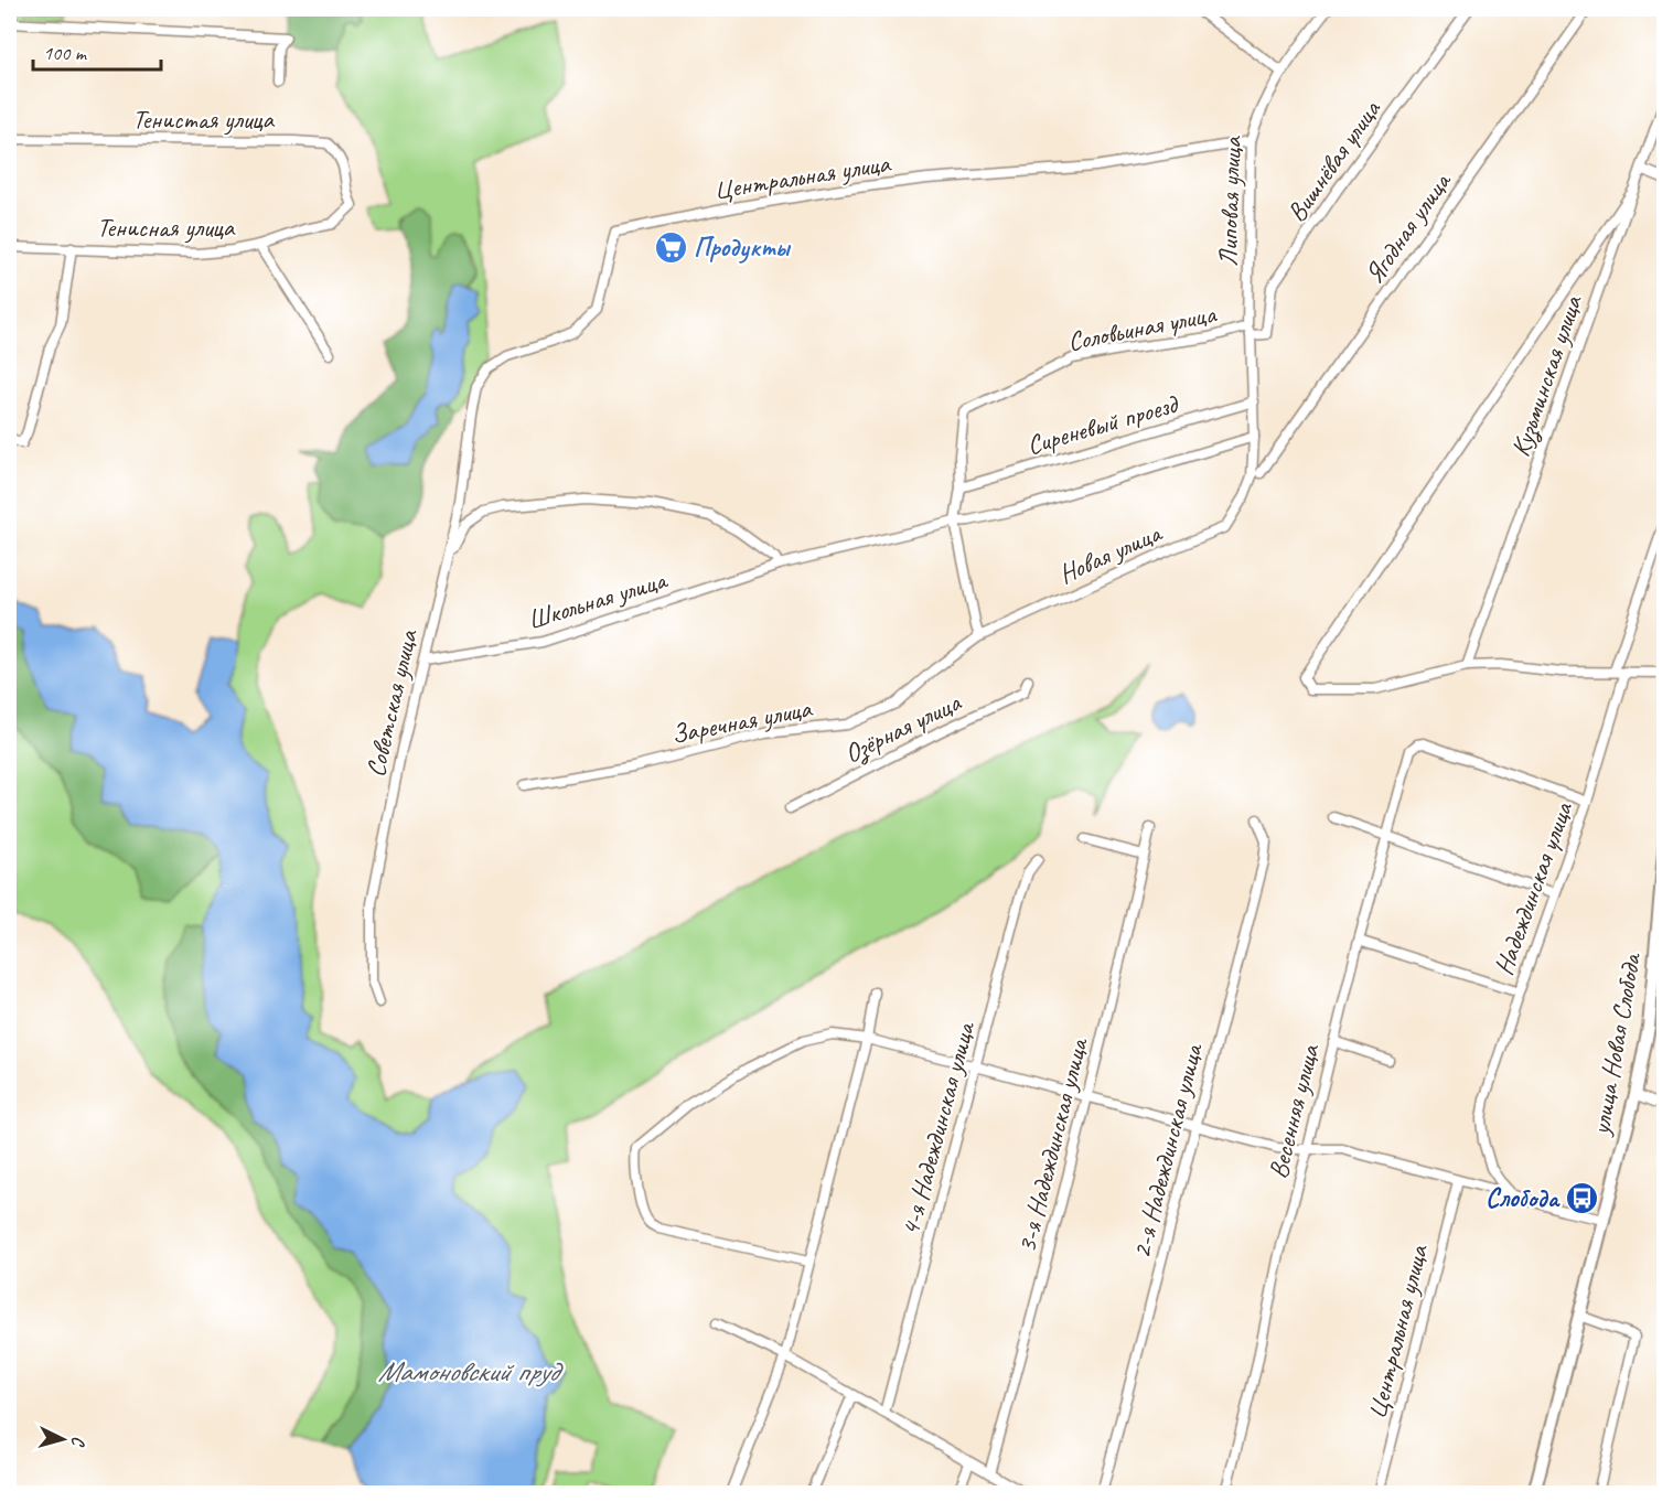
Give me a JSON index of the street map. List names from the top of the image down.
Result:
{
  "streets": {
    "street": [
      "Тенистая улица",
      "Вишнёвая улица",
      "Центральная улица",
      "Липовая улица",
      "Тенисная улица",
      "Ягодная улица",
      "Соловьиная улица",
      "Кузьминская улица",
      "Сиреневый проезд",
      "Новая улица",
      "Школьная улица",
      "Советская улица",
      "Заречная улица",
      "Озёрная улица",
      "Надеждинская улица",
      "улица Новая Слобода",
      "Весенняя улица",
      "4-я Надеждинская улица",
      "3-я Надеждинская улица",
      "2-я Надеждинская улица"
    ]
  },
  "crossings": [
    ["Тенистая улица", "Тенисная улица"],
    ["Вишнёвая улица", "Липовая улица"],
    ["Вишнёвая улица", "Соловьиная улица"],
    ["Центральная улица", "Липовая улица"],
    ["Центральная улица", "Советская улица"],
    ["Липовая улица", "Соловьиная улица"],
    ["Липовая улица", "Сиреневый проезд"],
    ["Липовая улица", "Новая улица"],
    ["Липовая улица", "Школьная улица"],
    ["Соловьиная улица", "Сиреневый проезд"],
    ["Соловьиная улица", "Новая улица"],
    ["Соловьиная улица", "Школьная улица"],
    ["Соловьиная улица", "Заречная улица"],
    ["Новая улица", "Заречная улица"],
    ["Школьная улица", "Советская улица"],
    ["Надеждинская улица", "Весенняя улица"]
  ],
  "water": ["Мамоновский пруд"],
  "places": {
    "supermarket": ["Продукты"],
    "bus stop": ["Слобода"]
  },
  "scale_bar": "100 m",
  "north": "right"
}
